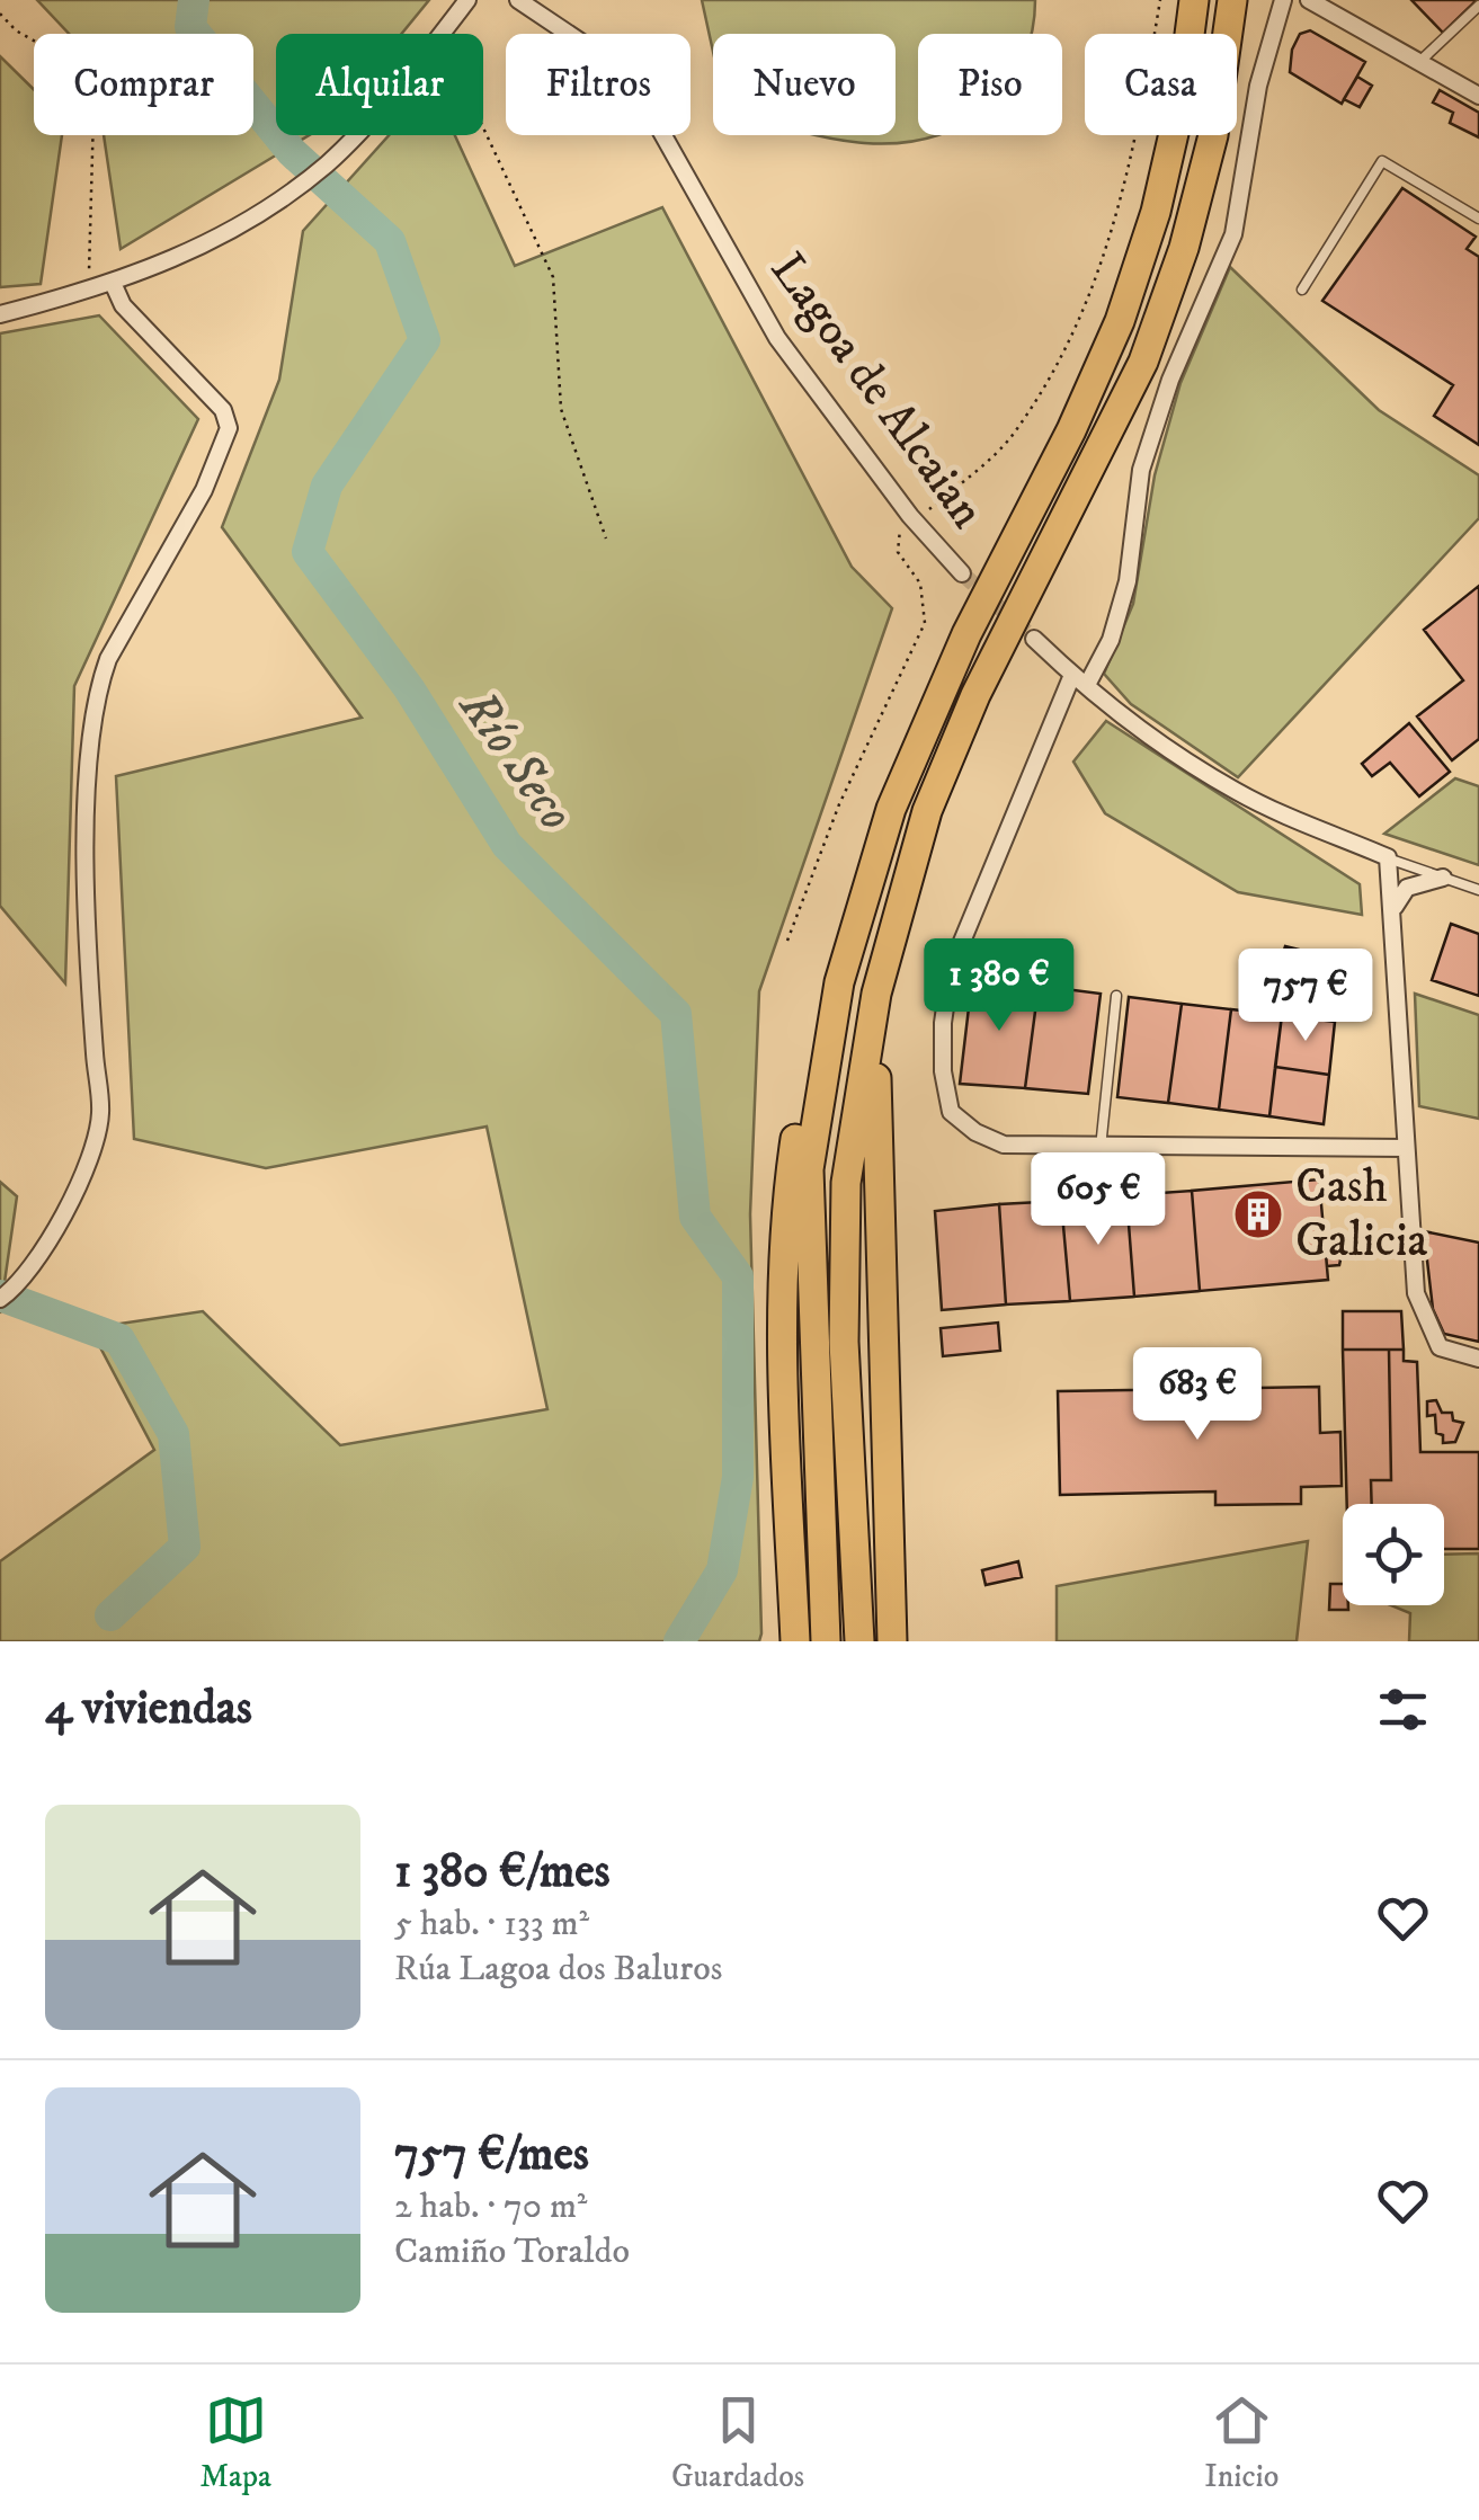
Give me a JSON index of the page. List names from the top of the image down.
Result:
{
  "streets": {
    "street": ["Lagoa de Alcaian"]
  },
  "water": ["Río Seco"],
  "places": {
    "building": ["Cash Galicia"]
  },
  "page": {
    "chip": [
      "Comprar",
      "Alquilar",
      "Filtros",
      "Nuevo",
      "Piso",
      "Casa"
    ],
    "price": [
      "1 380 €",
      "757 €",
      "605 €",
      "683 €"
    ],
    "heading": "4 viviendas",
    "list": [
      {
        "name": "1 380 €/mes",
        "note": "5 hab. · 133 m² · Rúa Lagoa dos Baluros"
      },
      {
        "name": "757 €/mes",
        "note": "2 hab. · 70 m² · Camiño Toraldo"
      }
    ],
    "tabs": ["Mapa", "Guardados", "Inicio"]
  }
}
